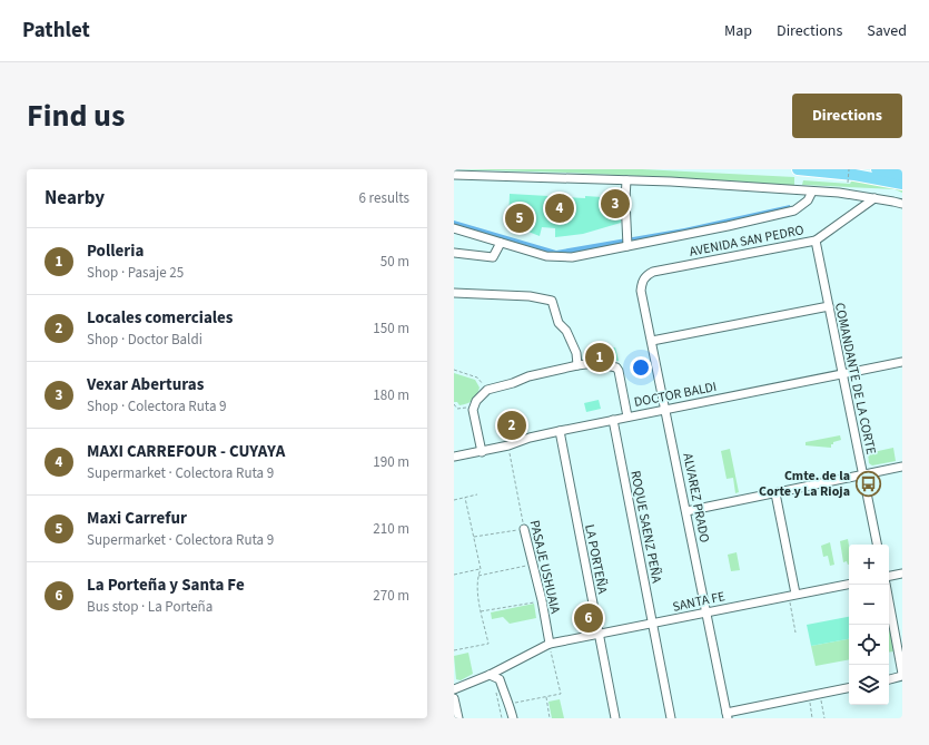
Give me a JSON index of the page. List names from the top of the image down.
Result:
{
  "streets": {
    "street": [
      "AVENIDA SAN PEDRO",
      "COMANDANTE DE LA CORTE",
      "DOCTOR BALDI",
      "ALVAREZ PRADO",
      "ROQUE SAENZ PEÑA",
      "LA PORTEÑA",
      "PASAJE USHUAIA",
      "SANTA FE"
    ]
  },
  "crossings": [
    ["AVENIDA SAN PEDRO", "COMANDANTE DE LA CORTE"],
    ["AVENIDA SAN PEDRO", "ALVAREZ PRADO"],
    ["COMANDANTE DE LA CORTE", "DOCTOR BALDI"],
    ["DOCTOR BALDI", "ALVAREZ PRADO"],
    ["DOCTOR BALDI", "ROQUE SAENZ PEÑA"],
    ["DOCTOR BALDI", "LA PORTEÑA"],
    ["DOCTOR BALDI", "PASAJE USHUAIA"],
    ["ALVAREZ PRADO", "SANTA FE"],
    ["ROQUE SAENZ PEÑA", "SANTA FE"],
    ["LA PORTEÑA", "SANTA FE"],
    ["PASAJE USHUAIA", "SANTA FE"]
  ],
  "places": {
    "bus stop": ["Cmte. de la Corte y La Rioja"]
  },
  "page": {
    "header": "Pathlet",
    "nav": ["Map", "Directions", "Saved"],
    "title": "Find us",
    "buttons": "Directions",
    "heading": ["Nearby", "6 results"],
    "pins": [
      "3",
      "4",
      "5",
      "1",
      "2",
      "6"
    ],
    "list": [
      {
        "mark": "1",
        "name": "Polleria",
        "note": "Shop · Pasaje 25",
        "value": "50 m"
      },
      {
        "mark": "2",
        "name": "Locales comerciales",
        "note": "Shop · Doctor Baldi",
        "value": "150 m"
      },
      {
        "mark": "3",
        "name": "Vexar Aberturas",
        "note": "Shop · Colectora Ruta 9",
        "value": "180 m"
      },
      {
        "mark": "4",
        "name": "MAXI CARREFOUR - CUYAYA",
        "note": "Supermarket · Colectora Ruta 9",
        "value": "190 m"
      },
      {
        "mark": "5",
        "name": "Maxi Carrefur",
        "note": "Supermarket · Colectora Ruta 9",
        "value": "210 m"
      },
      {
        "mark": "6",
        "name": "La Porteña y Santa Fe",
        "note": "Bus stop · La Porteña",
        "value": "270 m"
      }
    ],
    "map_buttons": ["+", "−"]
  }
}
